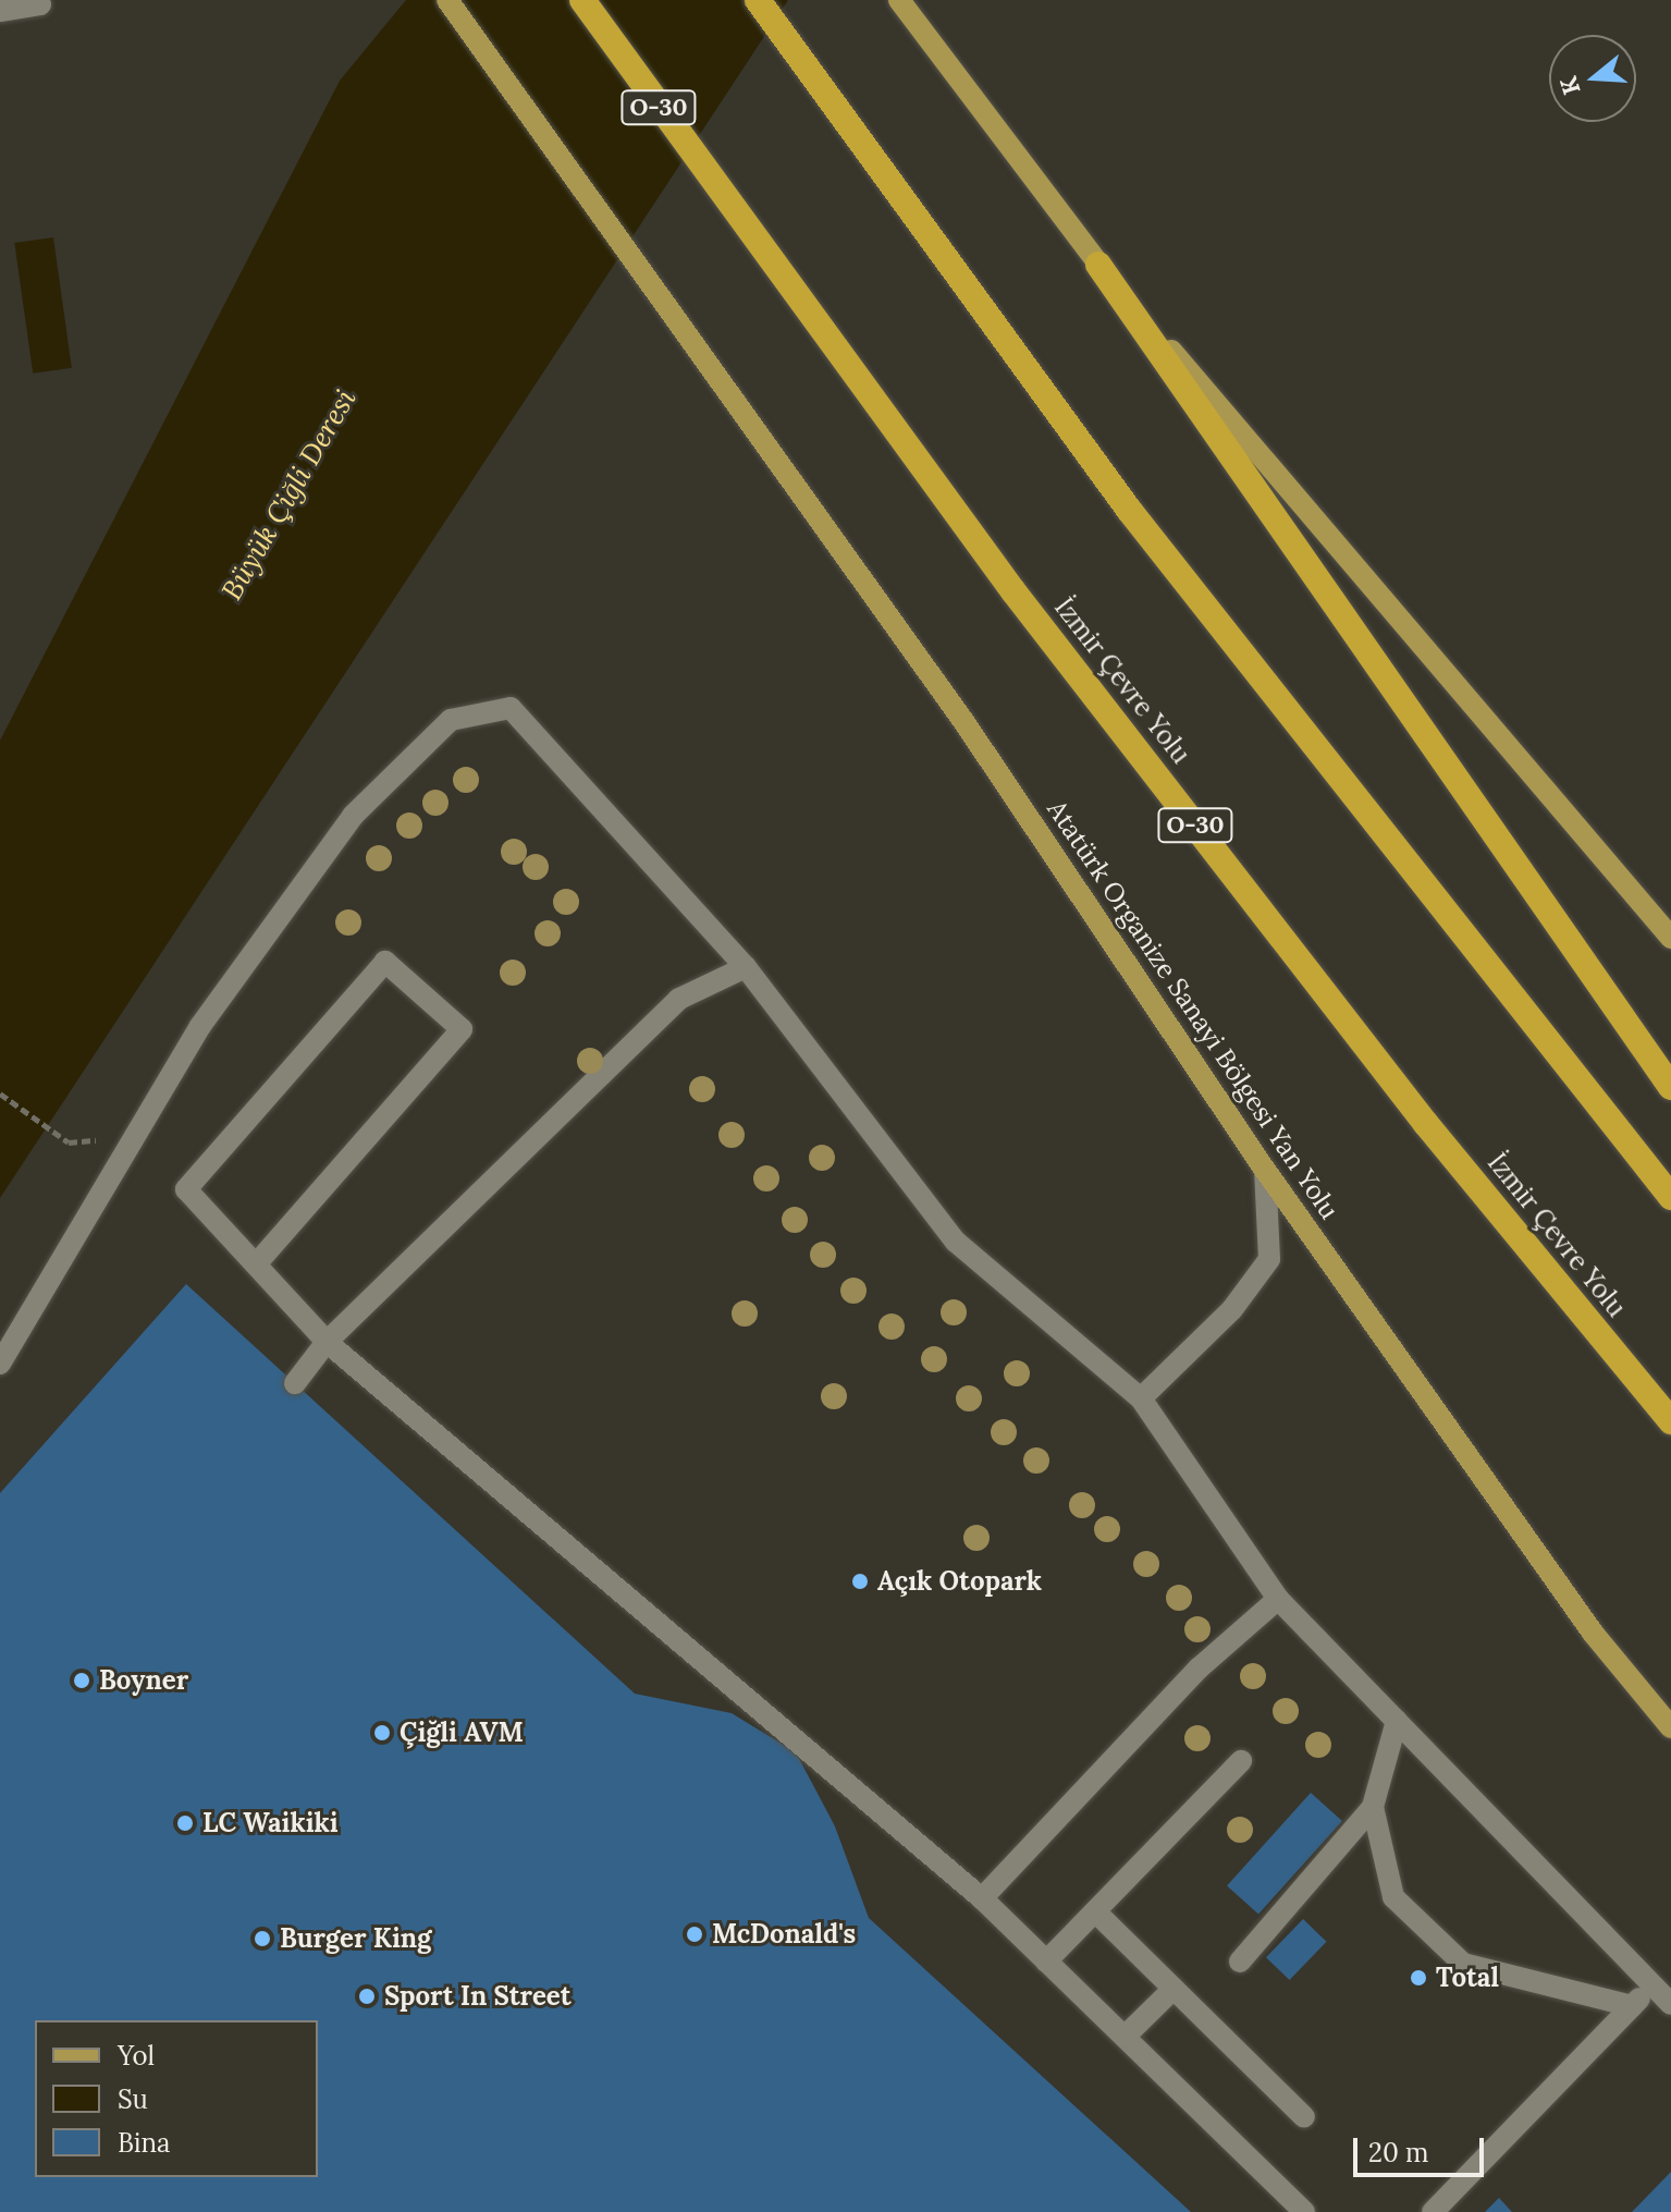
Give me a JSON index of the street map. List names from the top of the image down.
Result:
{
  "streets": {
    "highway": ["O-30", "İzmir Çevre Yolu"],
    "main road": ["Atatürk Organize Sanayi Bölgesi Yan Yolu"]
  },
  "water": ["Büyük Çiğli Deresi"],
  "places": [
    "Açık Otopark",
    "Boyner",
    "Çiğli AVM",
    "LC Waikiki",
    "McDonald's",
    "Burger King",
    "Total",
    "Sport In Street"
  ],
  "legend": ["Yol", "Su", "Bina"],
  "scale_bar": "20 m",
  "north": "left"
}
